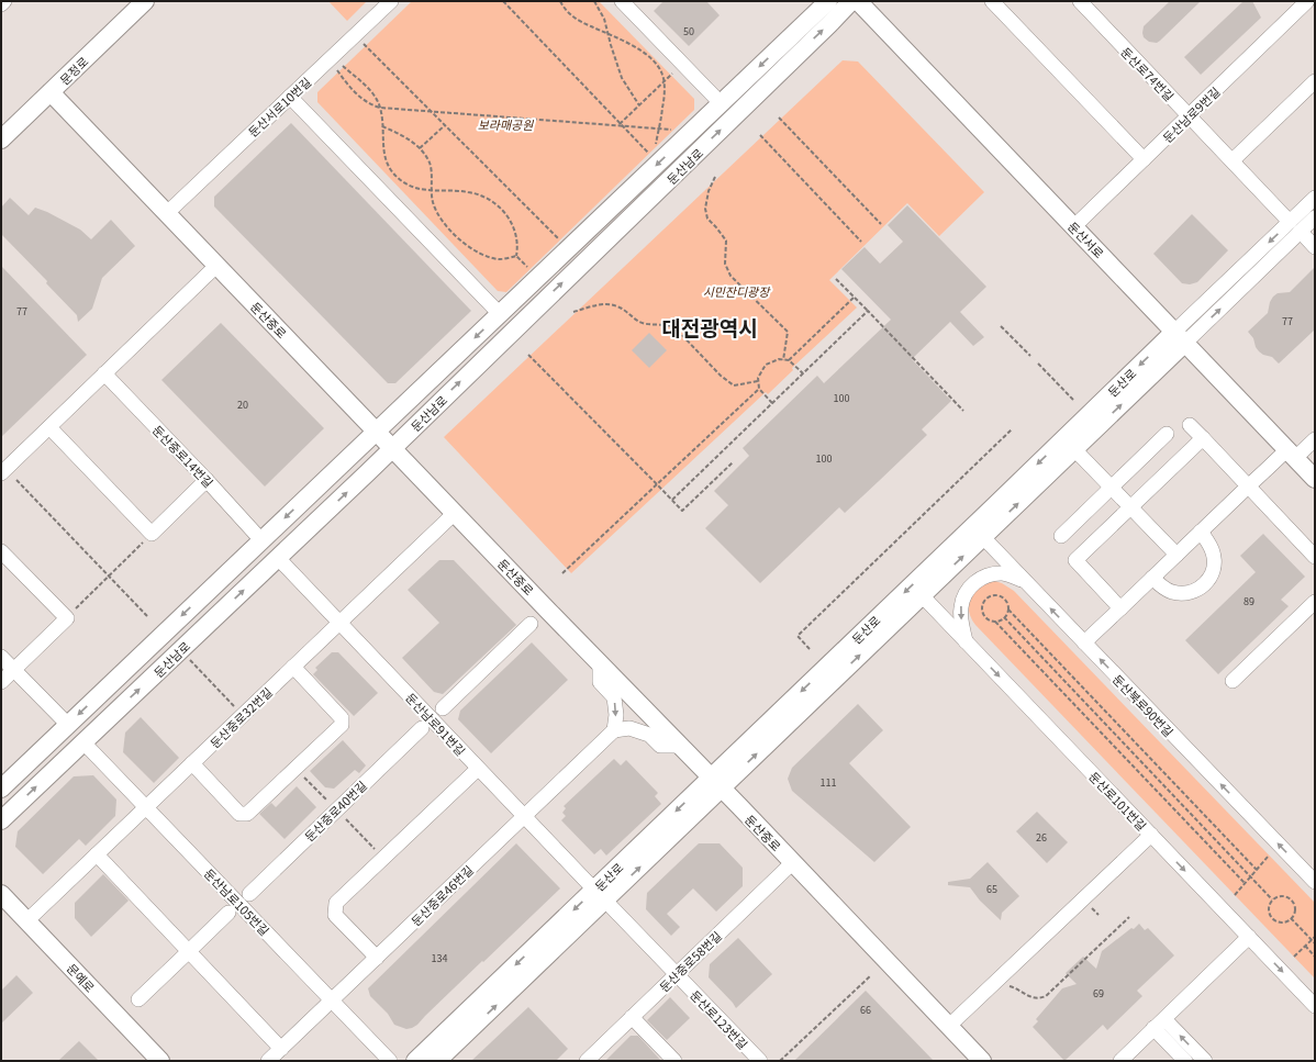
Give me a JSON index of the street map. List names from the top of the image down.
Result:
{
  "streets": {
    "main road": [
      "문정로",
      "둔산남로",
      "둔산서로",
      "둔산중로",
      "둔산로",
      "문예로"
    ],
    "street": [
      "둔산로74번길",
      "둔산서로10번길",
      "둔산남로9번길",
      "둔산중로14번길",
      "둔산북로90번길",
      "둔산중로32번길",
      "둔산남로91번길",
      "둔산로101번길",
      "둔산중로40번길",
      "둔산중로46번길",
      "둔산남로105번길",
      "둔산중로58번길",
      "둔산로123번길"
    ]
  },
  "crossings": [
    ["문정로", "둔산중로"],
    ["둔산로74번길", "둔산남로9번길"],
    ["둔산로74번길", "둔산로"],
    ["둔산서로10번길", "둔산중로"],
    ["둔산남로9번길", "둔산서로"],
    ["둔산남로", "둔산중로"],
    ["둔산남로", "둔산중로14번길"],
    ["둔산남로", "둔산남로91번길"],
    ["둔산남로", "둔산남로105번길"],
    ["둔산서로", "둔산로"],
    ["둔산중로", "둔산로"],
    ["둔산중로", "둔산중로32번길"],
    ["둔산중로", "둔산중로58번길"],
    ["둔산로", "둔산북로90번길"],
    ["둔산로", "둔산남로91번길"],
    ["둔산로", "둔산로101번길"],
    ["둔산로", "둔산로123번길"],
    ["둔산중로32번길", "둔산남로91번길"],
    ["둔산중로32번길", "둔산남로105번길"],
    ["둔산중로32번길", "문예로"],
    ["둔산남로91번길", "둔산중로46번길"],
    ["둔산남로91번길", "둔산로123번길"],
    ["둔산중로46번길", "둔산남로105번길"],
    ["둔산중로58번길", "둔산로123번길"]
  ],
  "one_way": ["둔산북로90번길", "둔산로101번길"],
  "districts": ["대전광역시"],
  "parks": ["보라매공원", "시민잔디광장"],
  "house_numbers": [
    "50",
    "77",
    "77",
    "100",
    "20",
    "100",
    "89",
    "111",
    "26",
    "65",
    "134",
    "69",
    "66"
  ]
}
